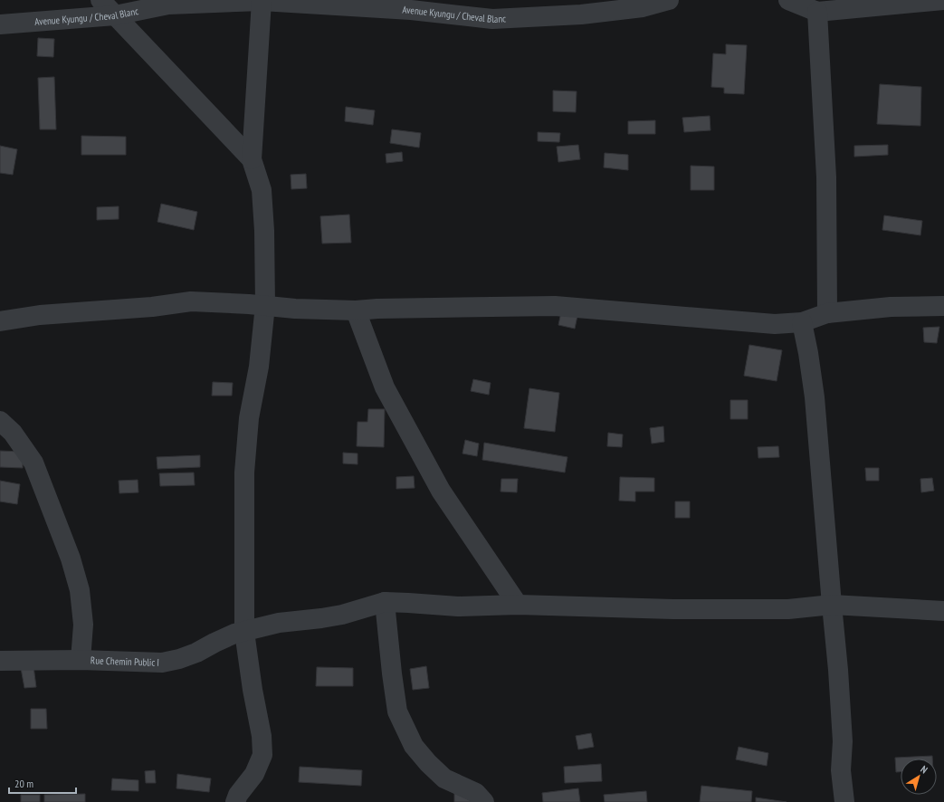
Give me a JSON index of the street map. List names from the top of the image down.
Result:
{
  "streets": {
    "street": ["Avenue Kyungu / Cheval Blanc", "Rue Chemin Public I"]
  },
  "scale_bar": "20 m",
  "north": "top right"
}
